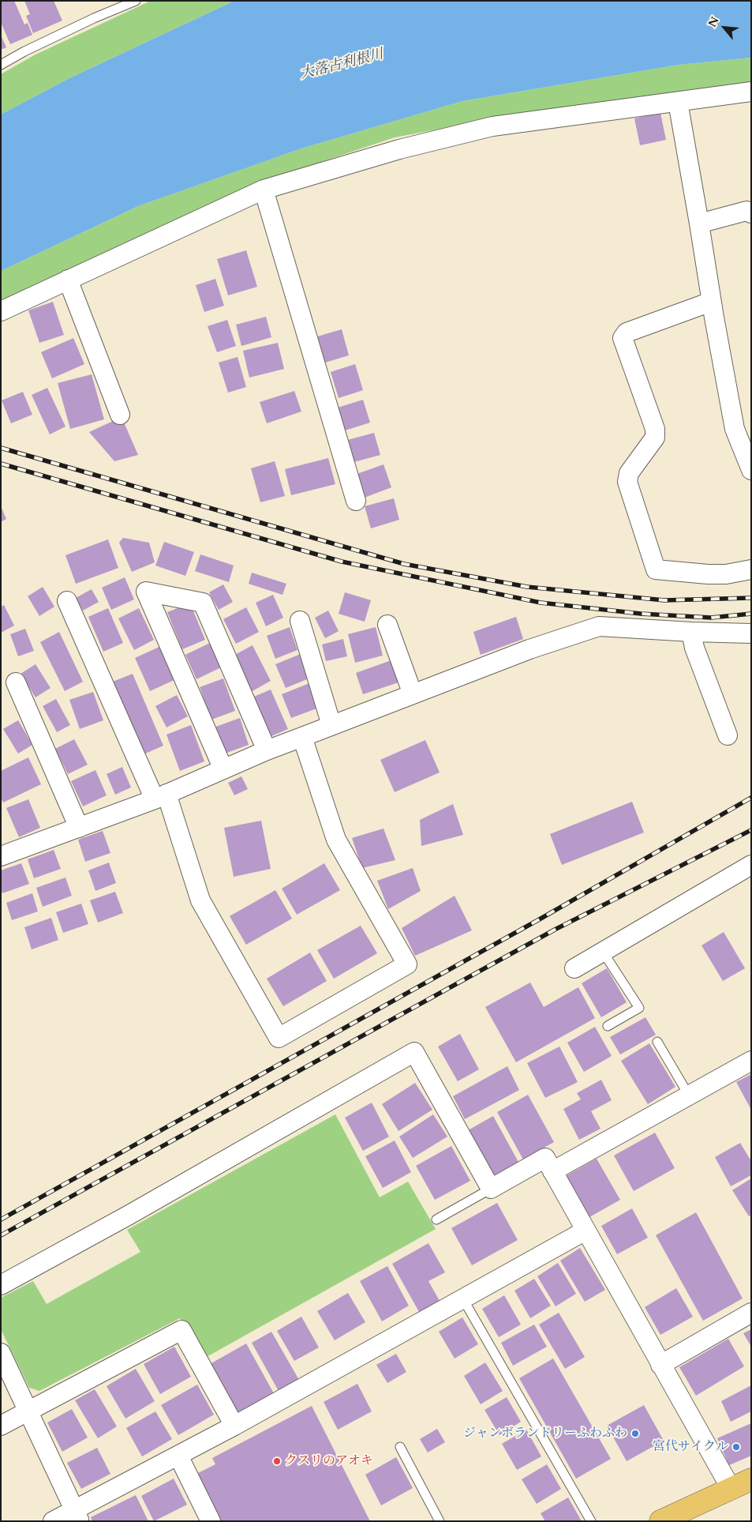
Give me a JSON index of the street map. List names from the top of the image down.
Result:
{
  "water": ["大落古利根川"],
  "places": ["ジャンボランドリーふわふわ", "宮代サイクル", "クスリのアオキ"],
  "north": "top left"
}
